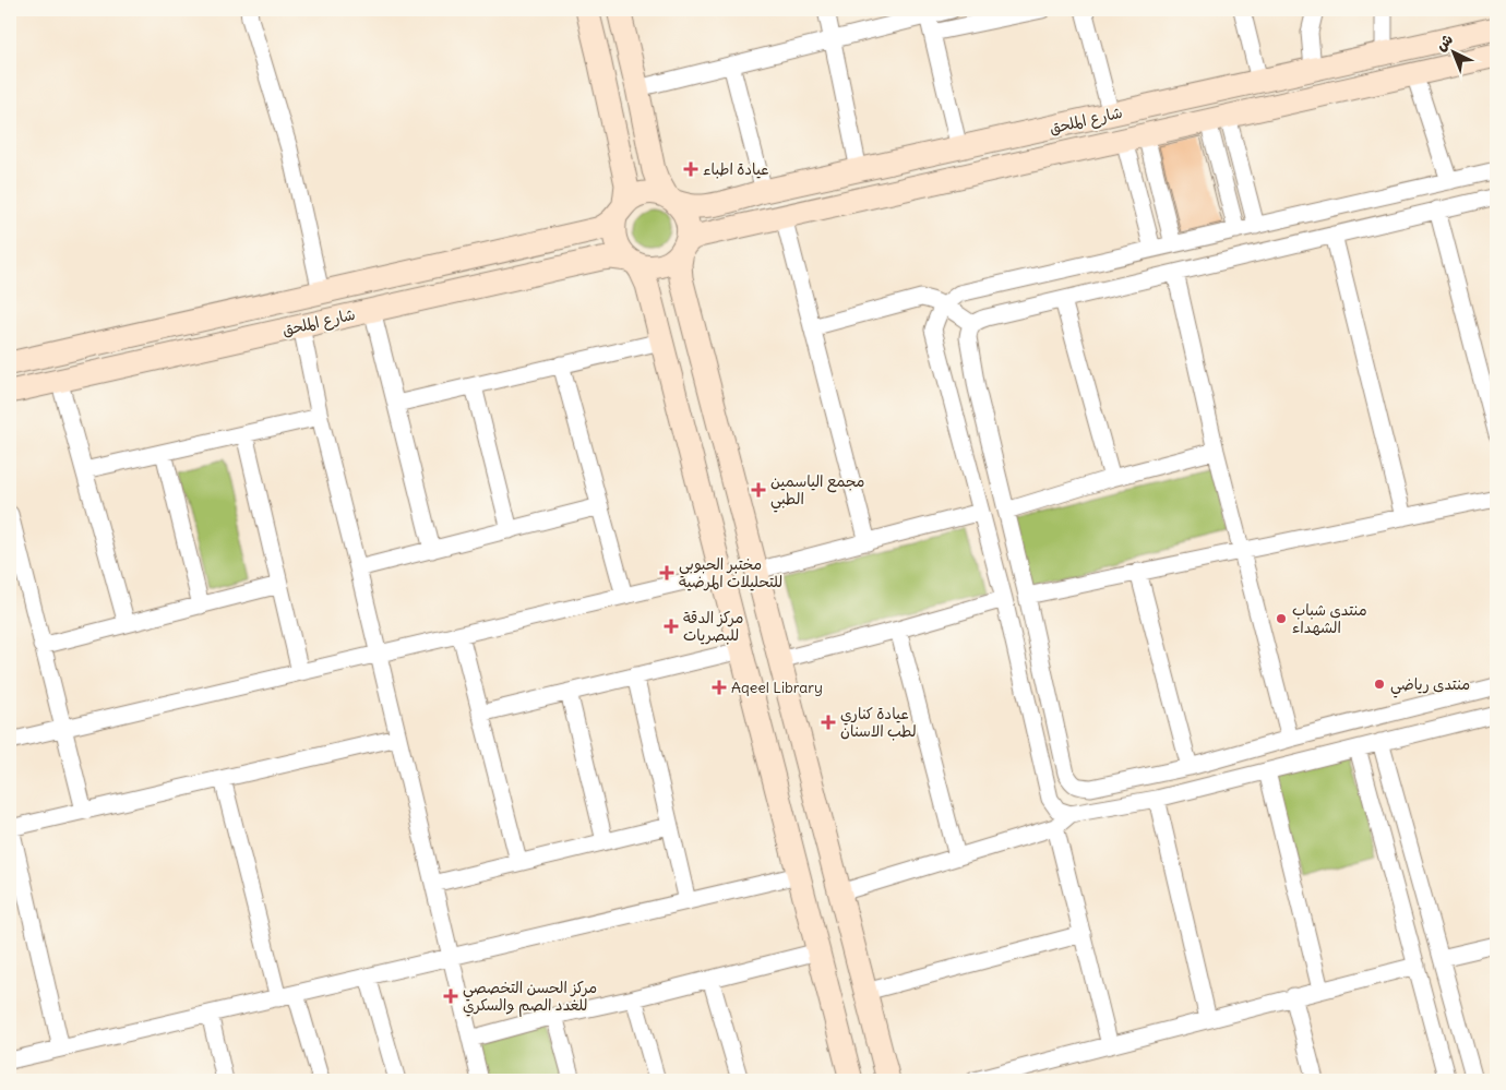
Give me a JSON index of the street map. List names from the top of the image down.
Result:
{
  "streets": {
    "street": ["شارع الملحق"]
  },
  "places": {
    "health": [
      "عيادة اطباء",
      "مجمع الياسمين الطبي",
      "مختبر الحبوبي للتحليلات المرضية",
      "مركز الدقة للبصريات",
      "Aqeel Library",
      "عيادة كناري لطب الاسنان",
      "مركز الحسن التخصصي للغدد الصم والسكري"
    ],
    "other": ["منتدى شباب الشهداء", "منتدى رياضي"]
  },
  "north": "top left"
}
